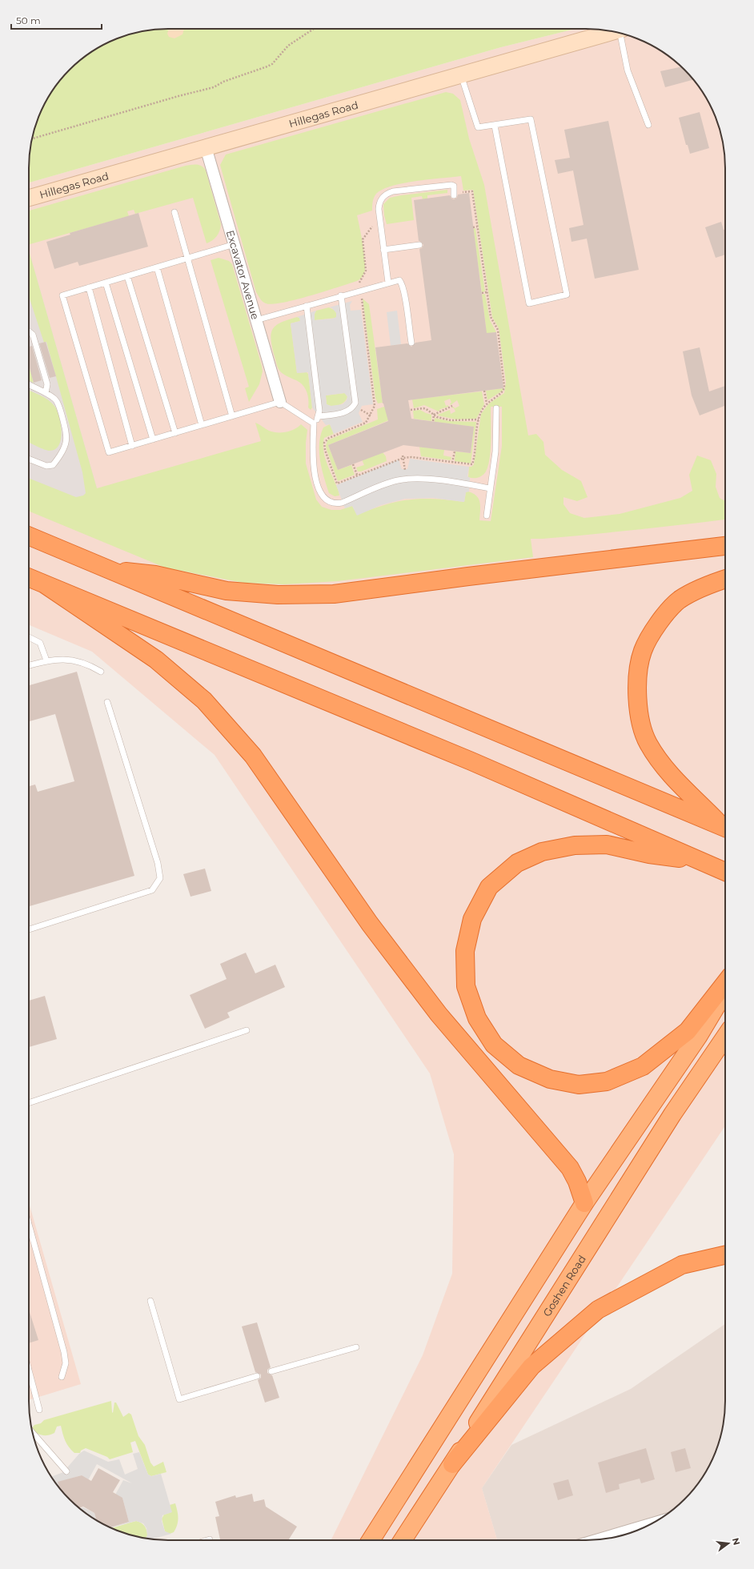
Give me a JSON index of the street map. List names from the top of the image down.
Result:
{
  "streets": {
    "highway": ["Goshen Road"],
    "main road": ["Hillegas Road"],
    "street": ["Excavator Avenue"]
  },
  "crossings": [
    ["Hillegas Road", "Excavator Avenue"]
  ],
  "scale_bar": "50 m",
  "north": "right"
}
